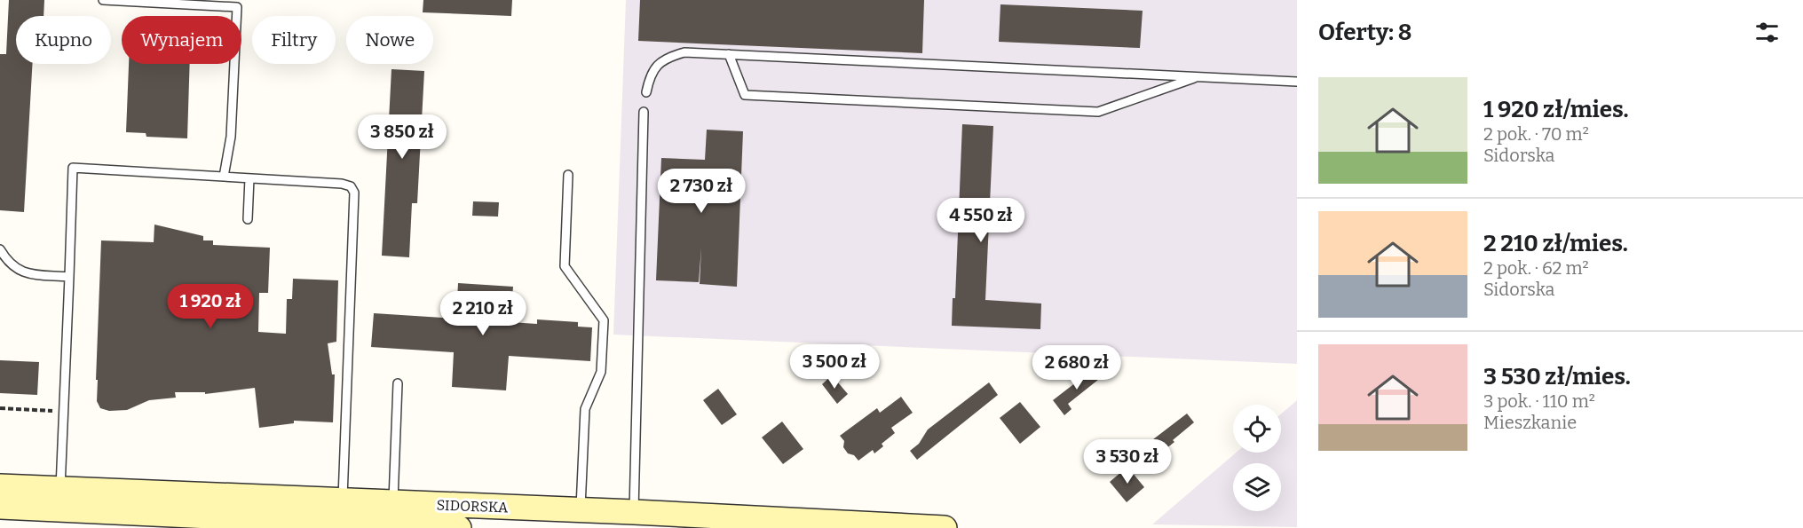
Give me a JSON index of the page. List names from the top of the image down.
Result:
{
  "streets": {
    "street": ["SIDORSKA"]
  },
  "page": {
    "heading": "Oferty: 8",
    "chip": [
      "Kupno",
      "Wynajem",
      "Filtry",
      "Nowe"
    ],
    "list": [
      {
        "name": "1 920 zł/mies.",
        "note": "2 pok. · 70 m² · Sidorska"
      },
      {
        "name": "2 210 zł/mies.",
        "note": "2 pok. · 62 m² · Sidorska"
      },
      {
        "name": "3 530 zł/mies.",
        "note": "3 pok. · 110 m² · Mieszkanie"
      }
    ],
    "price": [
      "3 850 zł",
      "2 730 zł",
      "4 550 zł",
      "1 920 zł",
      "2 210 zł",
      "3 500 zł",
      "2 680 zł",
      "3 530 zł"
    ]
  }
}
